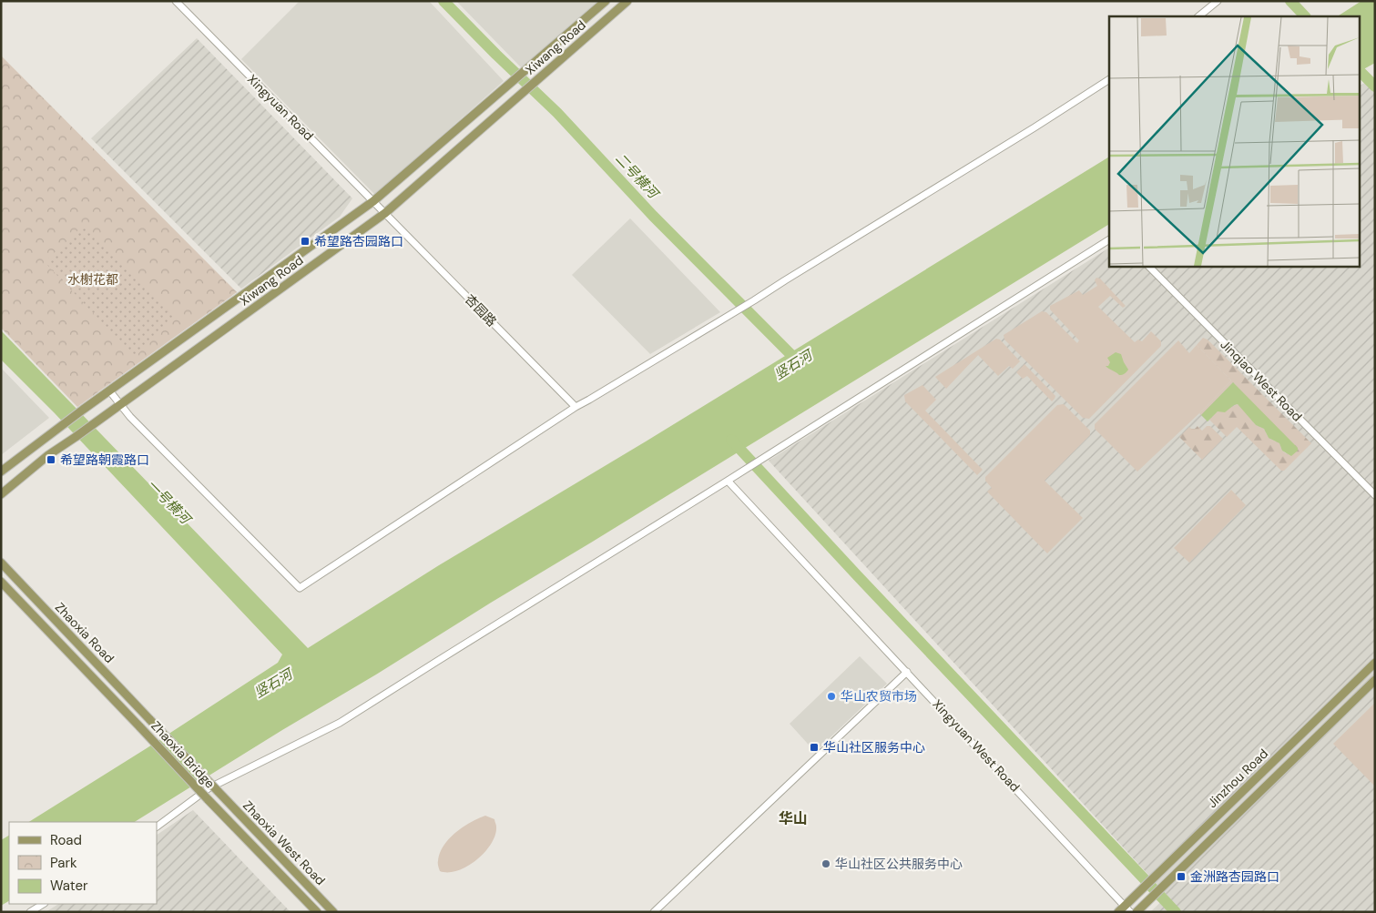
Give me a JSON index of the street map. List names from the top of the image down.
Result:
{
  "streets": {
    "main road": [
      "Xiwang Road",
      "Zhaoxia Road",
      "Zhaoxia Bridge",
      "Jinzhou Road",
      "Zhaoxia West Road"
    ],
    "street": [
      "Xingyuan Road",
      "杏园路",
      "Jinqiao West Road",
      "Xingyuan West Road"
    ]
  },
  "crossings": [
    ["Xiwang Road", "Xingyuan Road"],
    ["Xiwang Road", "杏园路"],
    ["Xingyuan Road", "杏园路"],
    ["Zhaoxia Road", "Zhaoxia Bridge"],
    ["Xingyuan West Road", "Jinzhou Road"],
    ["Zhaoxia Bridge", "Zhaoxia West Road"]
  ],
  "districts": ["华山"],
  "water": ["二号横河", "竖石河", "一号横河"],
  "parks": ["水榭花都"],
  "places": {
    "transit": [
      "希望路杏园路口",
      "希望路朝霞路口",
      "华山社区服务中心",
      "金洲路杏园路口"
    ],
    "other": ["华山农贸市场", "华山社区公共服务中心"]
  },
  "legend": ["Road", "Park", "Water"]
}
